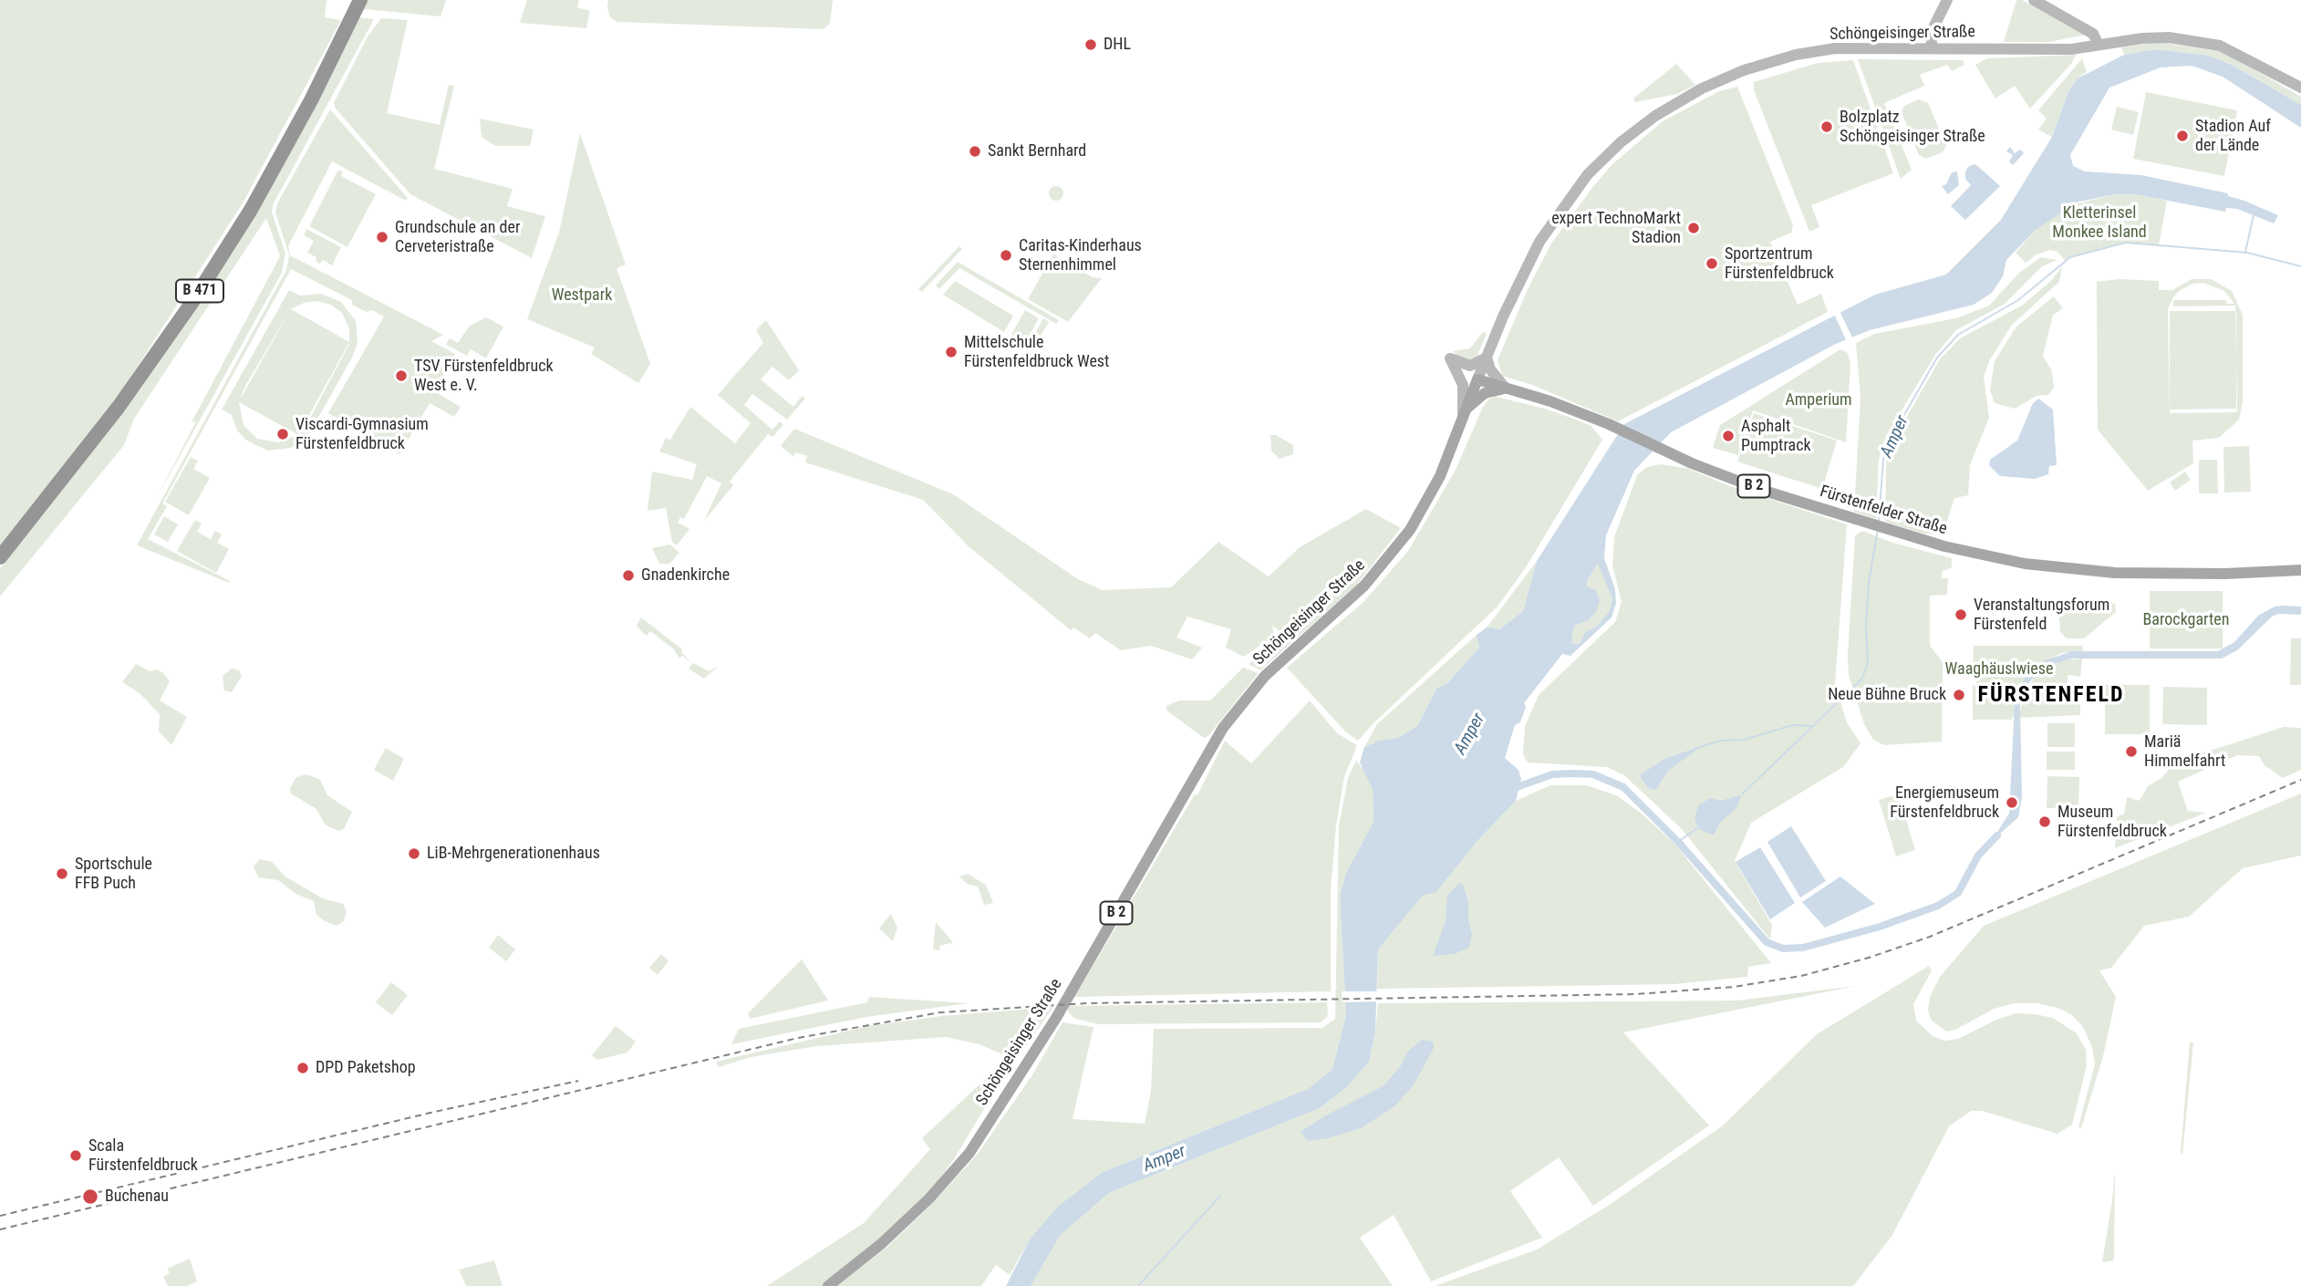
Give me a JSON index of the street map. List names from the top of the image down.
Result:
{
  "streets": {
    "highway": ["B 471"],
    "main road": ["Schöngeisinger Straße", "B 2", "Fürstenfelder Straße"]
  },
  "crossings": [
    ["Schöngeisinger Straße", "Fürstenfelder Straße"]
  ],
  "districts": ["FÜRSTENFELD"],
  "water": ["Amper"],
  "parks": [
    "Kletterinsel Monkee Island",
    "Westpark",
    "Amperium",
    "Barockgarten",
    "Waaghäuslwiese"
  ],
  "places": [
    "DHL",
    "Bolzplatz Schöngeisinger Straße",
    "Stadion Auf der Lände",
    "Sankt Bernhard",
    "expert TechnoMarkt Stadion",
    "Grundschule an der Cerveteristraße",
    "Caritas-Kinderhaus Sternenhimmel",
    "Sportzentrum Fürstenfeldbruck",
    "Mittelschule Fürstenfeldbruck West",
    "TSV Fürstenfeldbruck West e. V.",
    "Viscardi-Gymnasium Fürstenfeldbruck",
    "Asphalt Pumptrack",
    "Gnadenkirche",
    "Veranstaltungsforum Fürstenfeld",
    "Neue Bühne Bruck",
    "Mariä Himmelfahrt",
    "Energiemuseum Fürstenfeldbruck",
    "Museum Fürstenfeldbruck",
    "LiB-Mehrgenerationenhaus",
    "Sportschule FFB Puch",
    "DPD Paketshop",
    "Scala Fürstenfeldbruck",
    "Buchenau"
  ]
}
